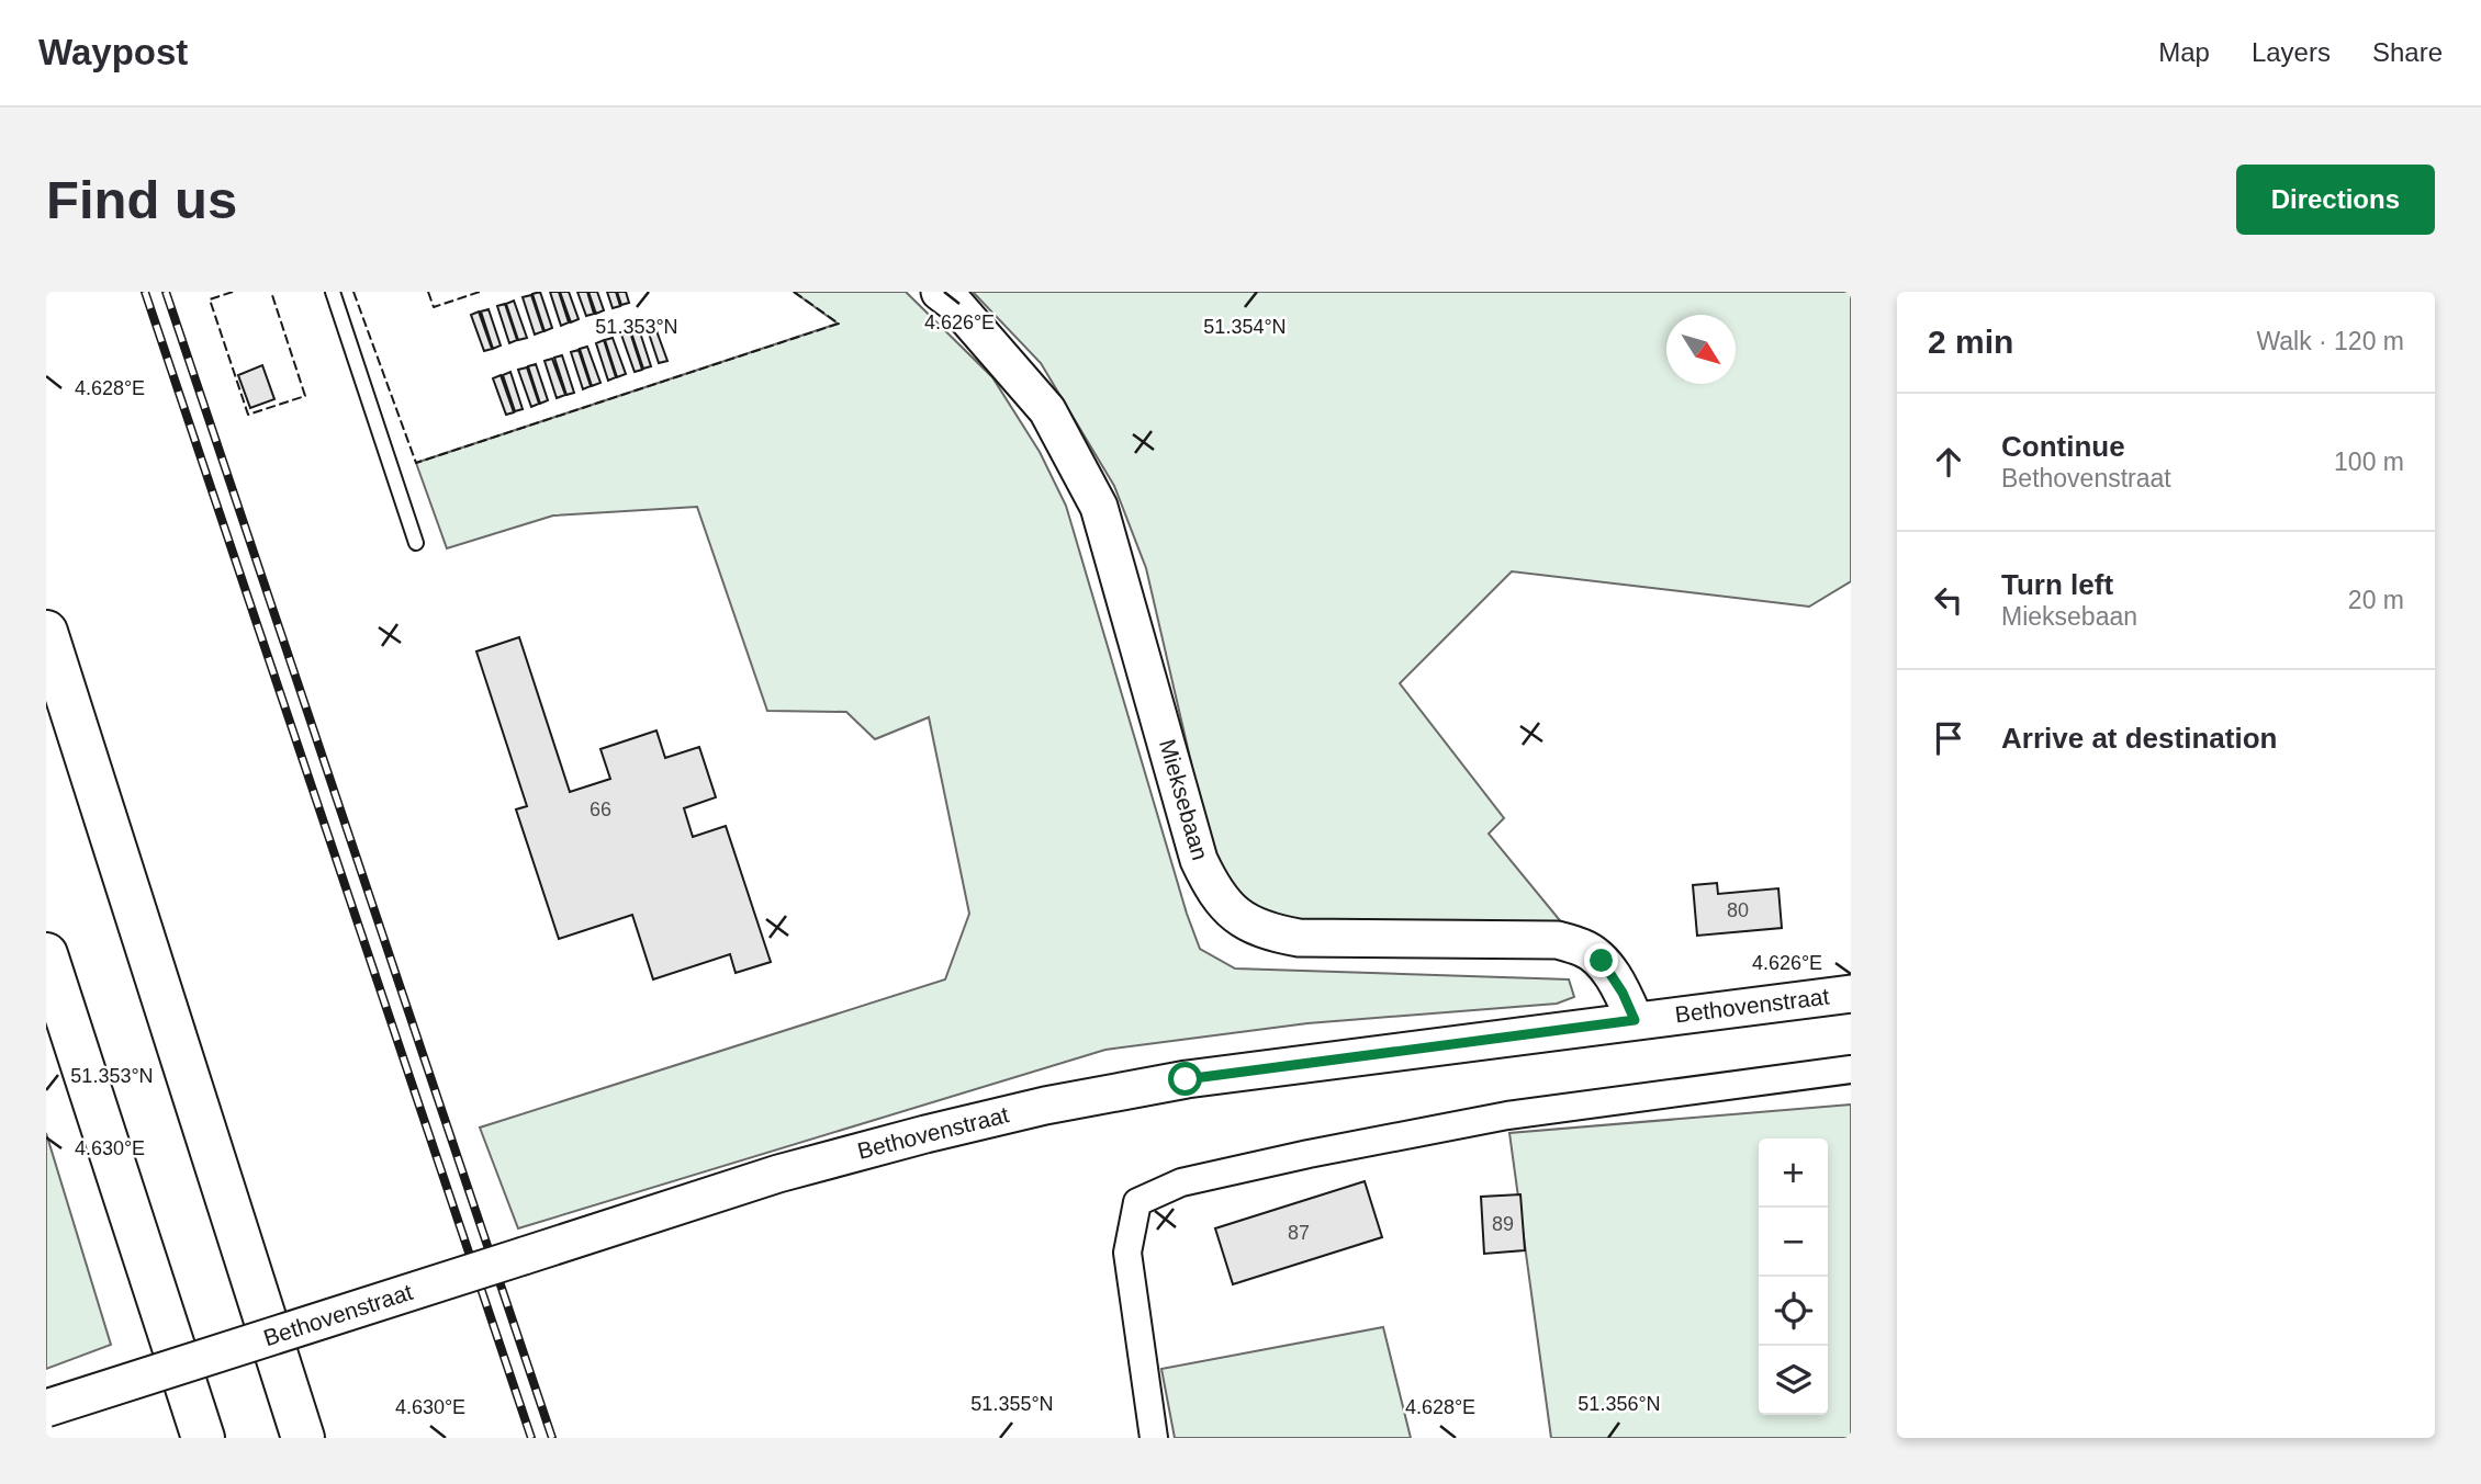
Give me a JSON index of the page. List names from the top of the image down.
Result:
{
  "streets": {
    "main road": ["Mieksebaan", "Bethovenstraat"]
  },
  "crossings": [
    ["Mieksebaan", "Bethovenstraat"]
  ],
  "house_numbers": [
    "66",
    "80",
    "89",
    "87"
  ],
  "north": "bottom right",
  "page": {
    "header": "Waypost",
    "nav": ["Map", "Layers", "Share"],
    "buttons": "Directions",
    "title": "Find us",
    "heading": ["2 min", "Walk · 120 m"],
    "list": [
      ["Continue", "Bethovenstraat", "100 m"],
      ["Turn left", "Mieksebaan", "20 m"],
      "Arrive at destination"
    ],
    "map_buttons": ["+", "−"]
  },
  "coordinates": [
    "4.626°E",
    "51.353°N",
    "51.354°N",
    "4.628°E",
    "4.630°E",
    "51.355°N",
    "51.356°N"
  ]
}
